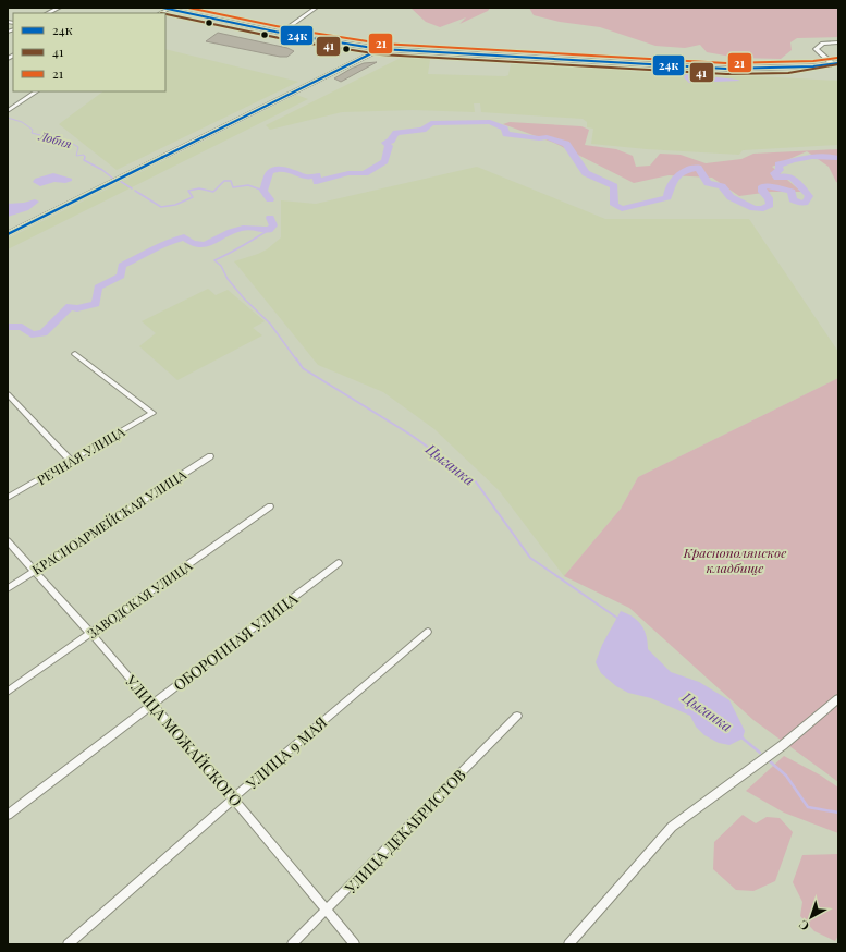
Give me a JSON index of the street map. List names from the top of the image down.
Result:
{
  "streets": {
    "street": [
      "РЕЧНАЯ УЛИЦА",
      "КРАСНОАРМЕЙСКАЯ УЛИЦА",
      "ЗАВОДСКАЯ УЛИЦА",
      "ОБОРОННАЯ УЛИЦА",
      "УЛИЦА МОЖАЙСКОГО",
      "УЛИЦА 9 МАЯ",
      "УЛИЦА ДЕКАБРИСТОВ"
    ]
  },
  "crossings": [
    ["КРАСНОАРМЕЙСКАЯ УЛИЦА", "УЛИЦА МОЖАЙСКОГО"],
    ["ЗАВОДСКАЯ УЛИЦА", "УЛИЦА МОЖАЙСКОГО"],
    ["ОБОРОННАЯ УЛИЦА", "УЛИЦА МОЖАЙСКОГО"],
    ["УЛИЦА МОЖАЙСКОГО", "УЛИЦА 9 МАЯ"],
    ["УЛИЦА МОЖАЙСКОГО", "УЛИЦА ДЕКАБРИСТОВ"]
  ],
  "water": ["Лобня", "Цыганка"],
  "parks": ["Краснополянское кладбище"],
  "lines": ["transit line 24к", "transit line 21", "transit line 41"],
  "legend": ["24к", "41", "21"],
  "north": "bottom left"
}
